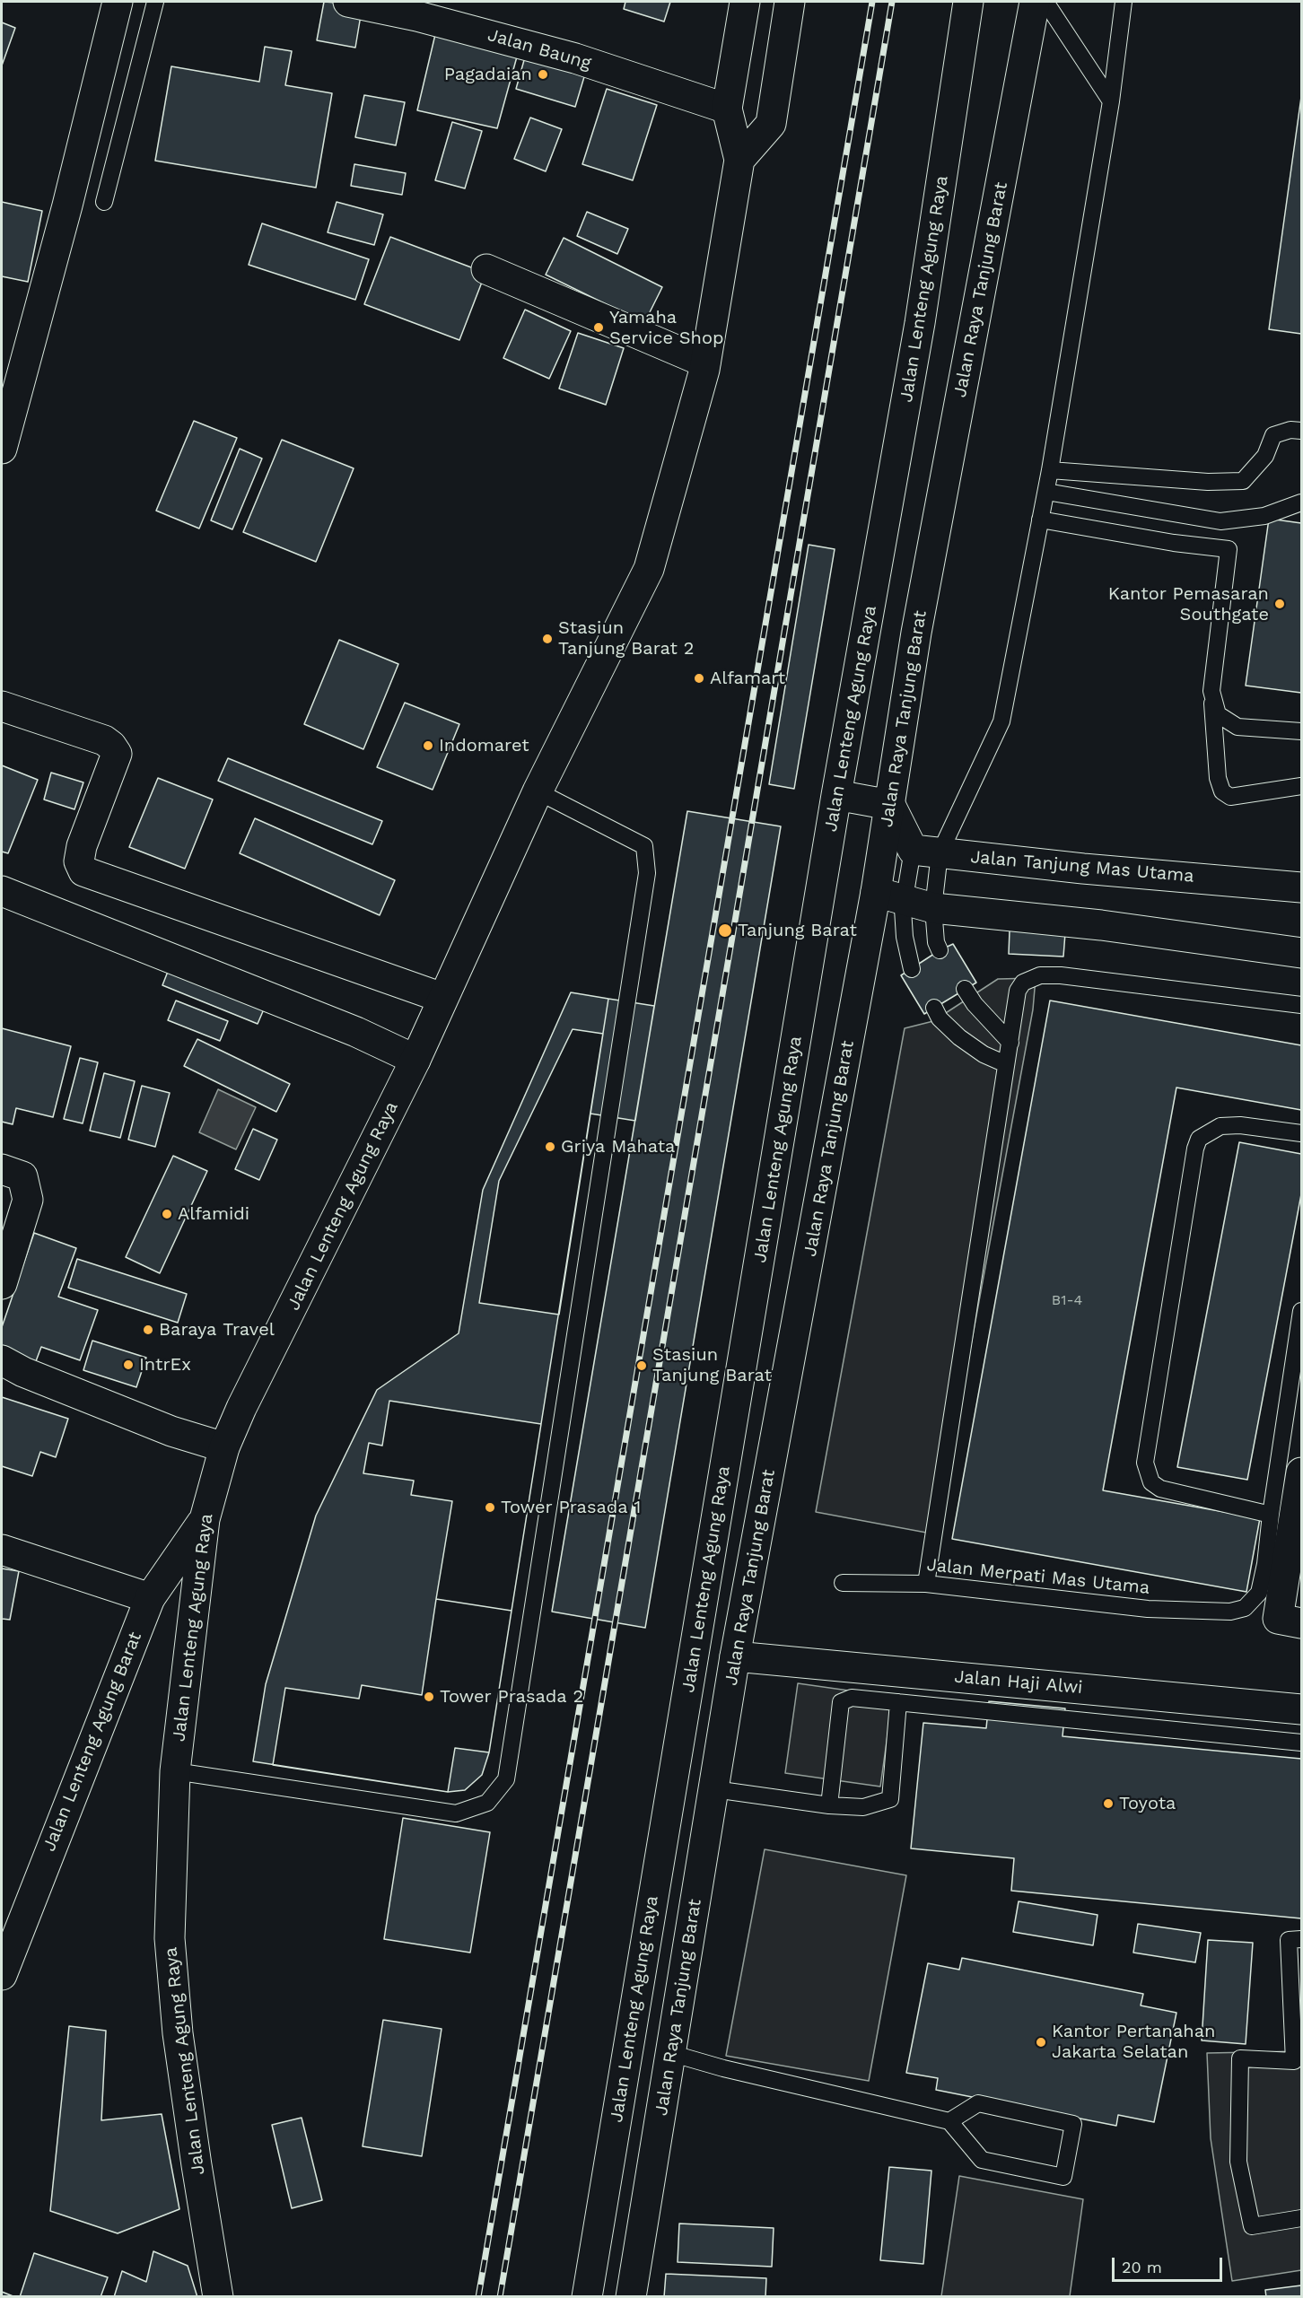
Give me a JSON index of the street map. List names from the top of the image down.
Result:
{
  "streets": {
    "main road": [
      "Jalan Baung",
      "Jalan Lenteng Agung Raya",
      "Jalan Raya Tanjung Barat",
      "Jalan Tanjung Mas Utama",
      "Jalan Haji Alwi",
      "Jalan Lenteng Agung Barat"
    ],
    "lane": ["Jalan Merpati Mas Utama"]
  },
  "crossings": [
    ["Jalan Baung", "Jalan Lenteng Agung Raya"],
    ["Jalan Lenteng Agung Raya", "Jalan Lenteng Agung Barat"],
    ["Jalan Raya Tanjung Barat", "Jalan Haji Alwi"]
  ],
  "places": [
    "Pagadaian",
    "Yamaha Service Shop",
    "Kantor Pemasaran Southgate",
    "Stasiun Tanjung Barat 2",
    "Alfamart",
    "Indomaret",
    "Tanjung Barat",
    "Griya Mahata",
    "Alfamidi",
    "Baraya Travel",
    "IntrEx",
    "Stasiun Tanjung Barat",
    "Tower Prasada 1",
    "Tower Prasada 2",
    "Toyota",
    "Kantor Pertanahan Jakarta Selatan"
  ],
  "house_numbers": ["B1-4"],
  "scale_bar": "20 m"
}
